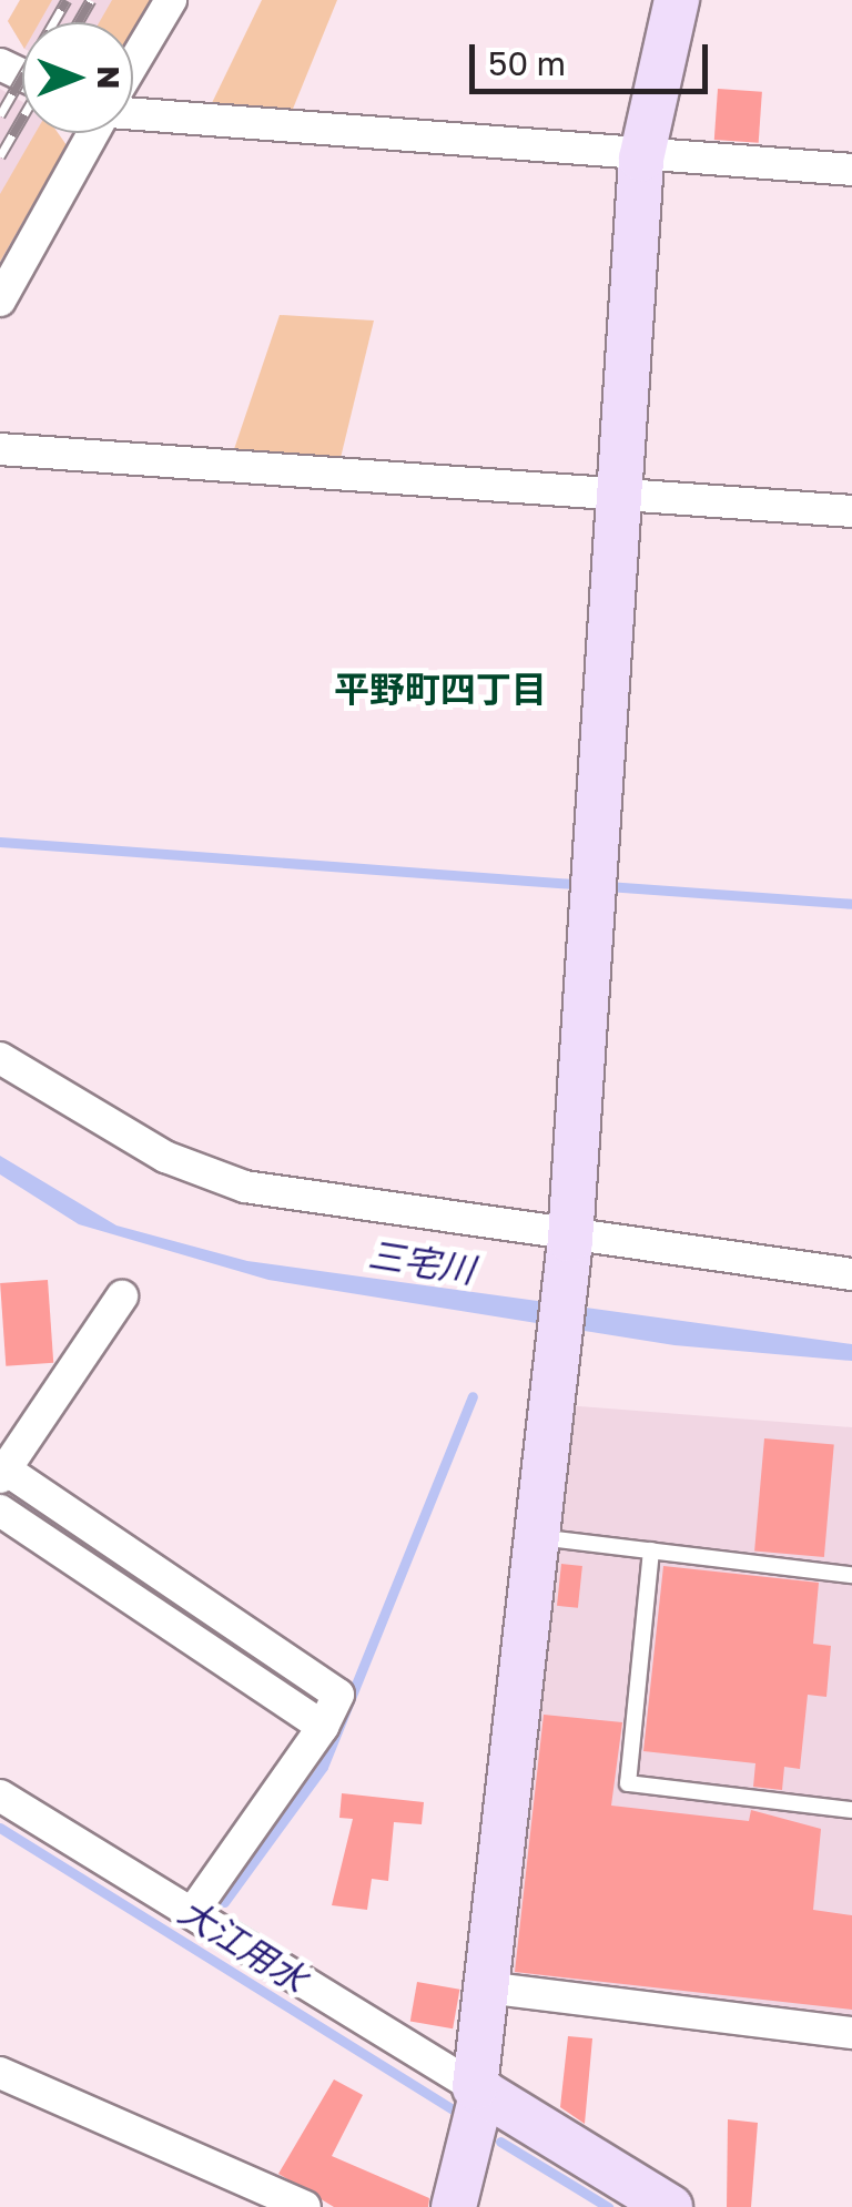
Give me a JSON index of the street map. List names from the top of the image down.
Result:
{
  "districts": ["平野町四丁目"],
  "water": ["三宅川", "大江用水"],
  "scale_bar": "50 m",
  "north": "right"
}
